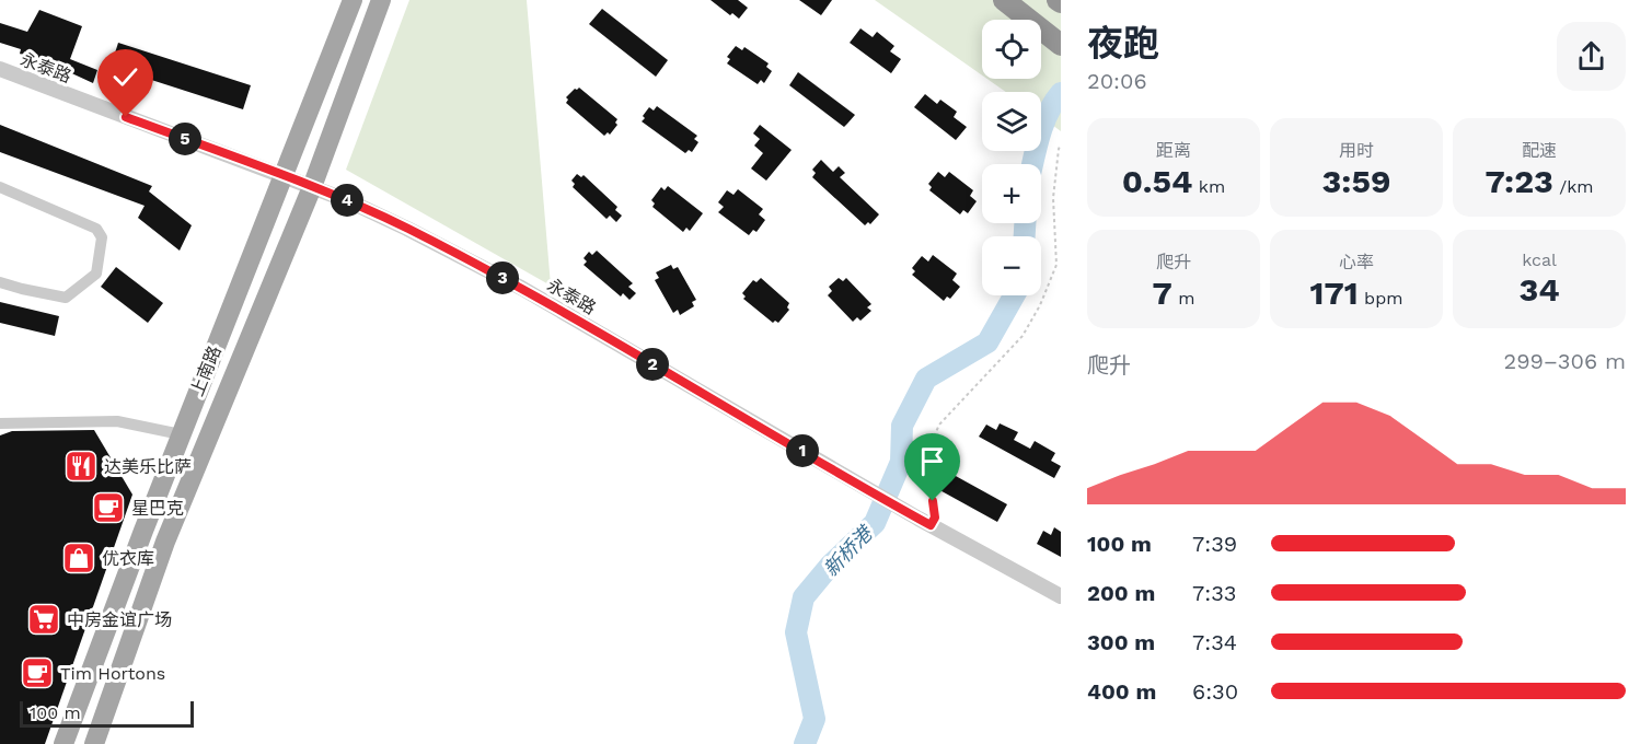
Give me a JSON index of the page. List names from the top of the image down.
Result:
{
  "streets": {
    "main road": ["上南路"],
    "street": ["永泰路"]
  },
  "crossings": [
    ["永泰路", "上南路"]
  ],
  "water": ["新桥港"],
  "places": {
    "restaurant": ["达美乐比萨"],
    "cafe": ["星巴克", "Tim Hortons"],
    "shop": ["优衣库"],
    "supermarket": ["中房金谊广场"]
  },
  "scale_bar": "100 m",
  "page": {
    "heading": ["夜跑", "20:06"],
    "map_buttons": ["+", "−"],
    "stats": [
      ["距离", "0.54 km"],
      ["用时", "3:59"],
      ["配速", "7:23 /km"],
      ["爬升", "7 m"],
      ["心率", "171 bpm"],
      ["kcal", "34"]
    ],
    "pins": [
      "5",
      "4",
      "3",
      "2",
      "1"
    ],
    "chart": ["爬升", "299–306 m"],
    "list": [
      {
        "name": "100 m",
        "note": "7:39"
      },
      {
        "name": "200 m",
        "note": "7:33"
      },
      {
        "name": "300 m",
        "note": "7:34"
      },
      {
        "name": "400 m",
        "note": "6:30"
      }
    ],
    "scale": "100 m"
  }
}
